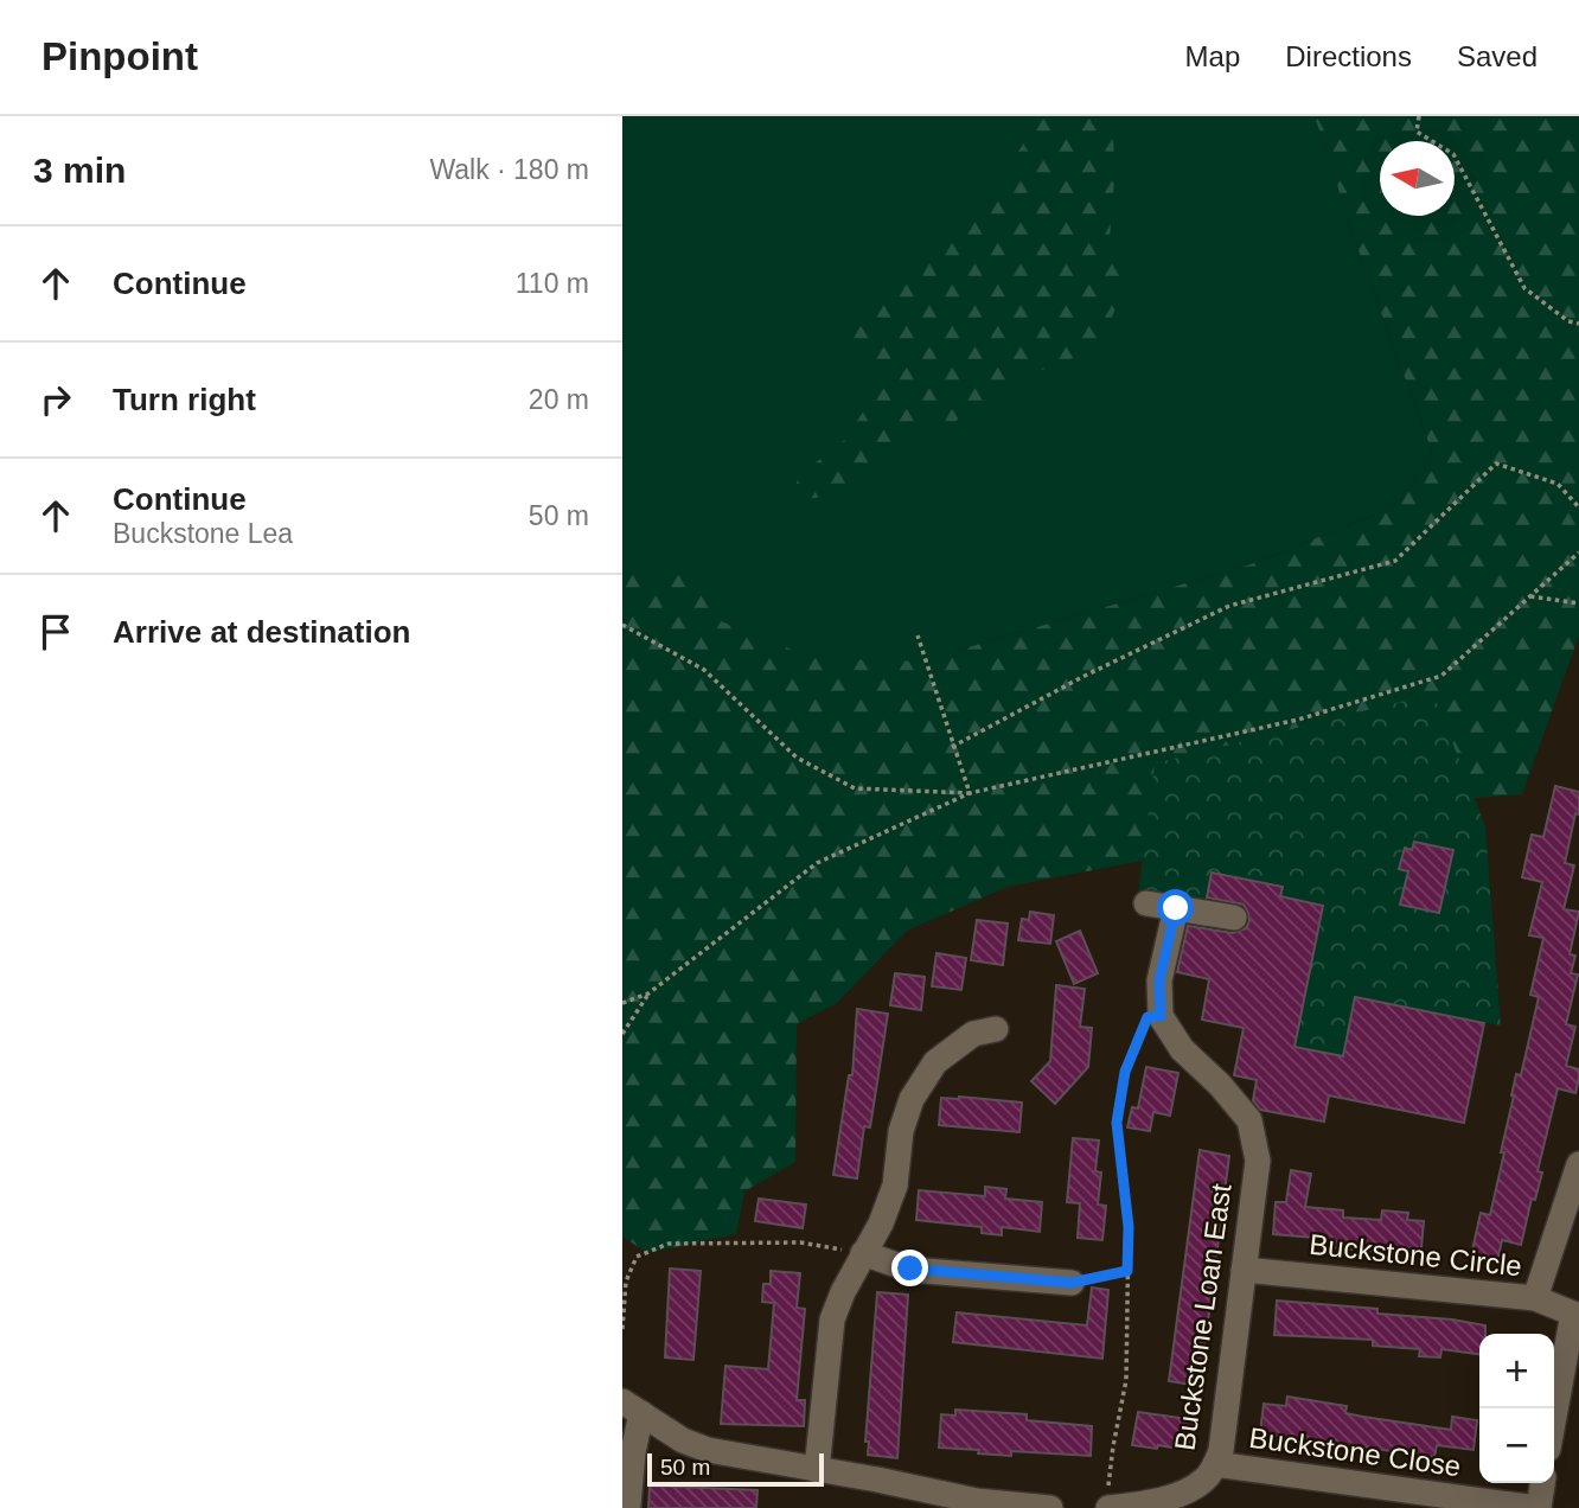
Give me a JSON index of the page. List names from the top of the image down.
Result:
{
  "streets": {
    "street": ["Buckstone Circle", "Buckstone Loan East", "Buckstone Close"]
  },
  "crossings": [
    ["Buckstone Circle", "Buckstone Loan East"],
    ["Buckstone Loan East", "Buckstone Close"]
  ],
  "scale_bar": "50 m",
  "north": "left",
  "page": {
    "header": "Pinpoint",
    "nav": ["Map", "Directions", "Saved"],
    "heading": ["3 min", "Walk · 180 m"],
    "list": [
      ["Continue", "110 m"],
      ["Turn right", "20 m"],
      ["Continue", "Buckstone Lea", "50 m"],
      "Arrive at destination"
    ],
    "map_buttons": ["+", "−"],
    "scale": "50 m"
  }
}
